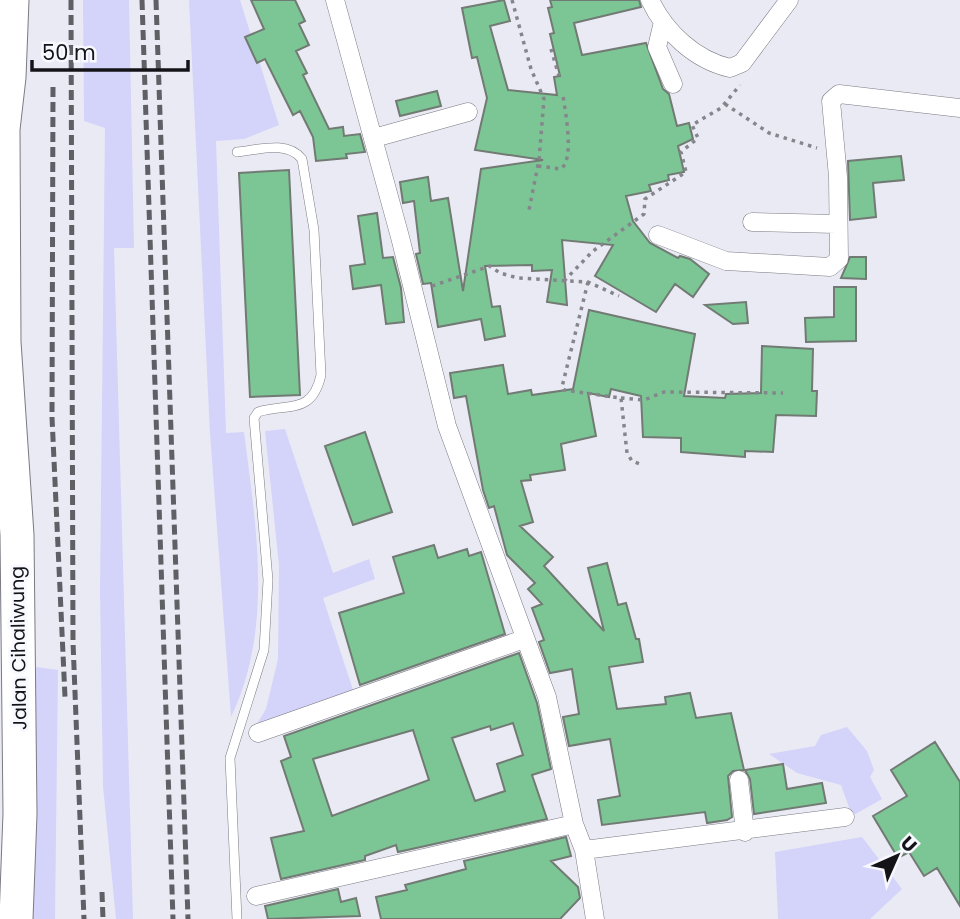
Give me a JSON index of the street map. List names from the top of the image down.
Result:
{
  "streets": {
    "highway": ["Jalan Cihaliwung"]
  },
  "scale_bar": "50 m",
  "north": "top right"
}
